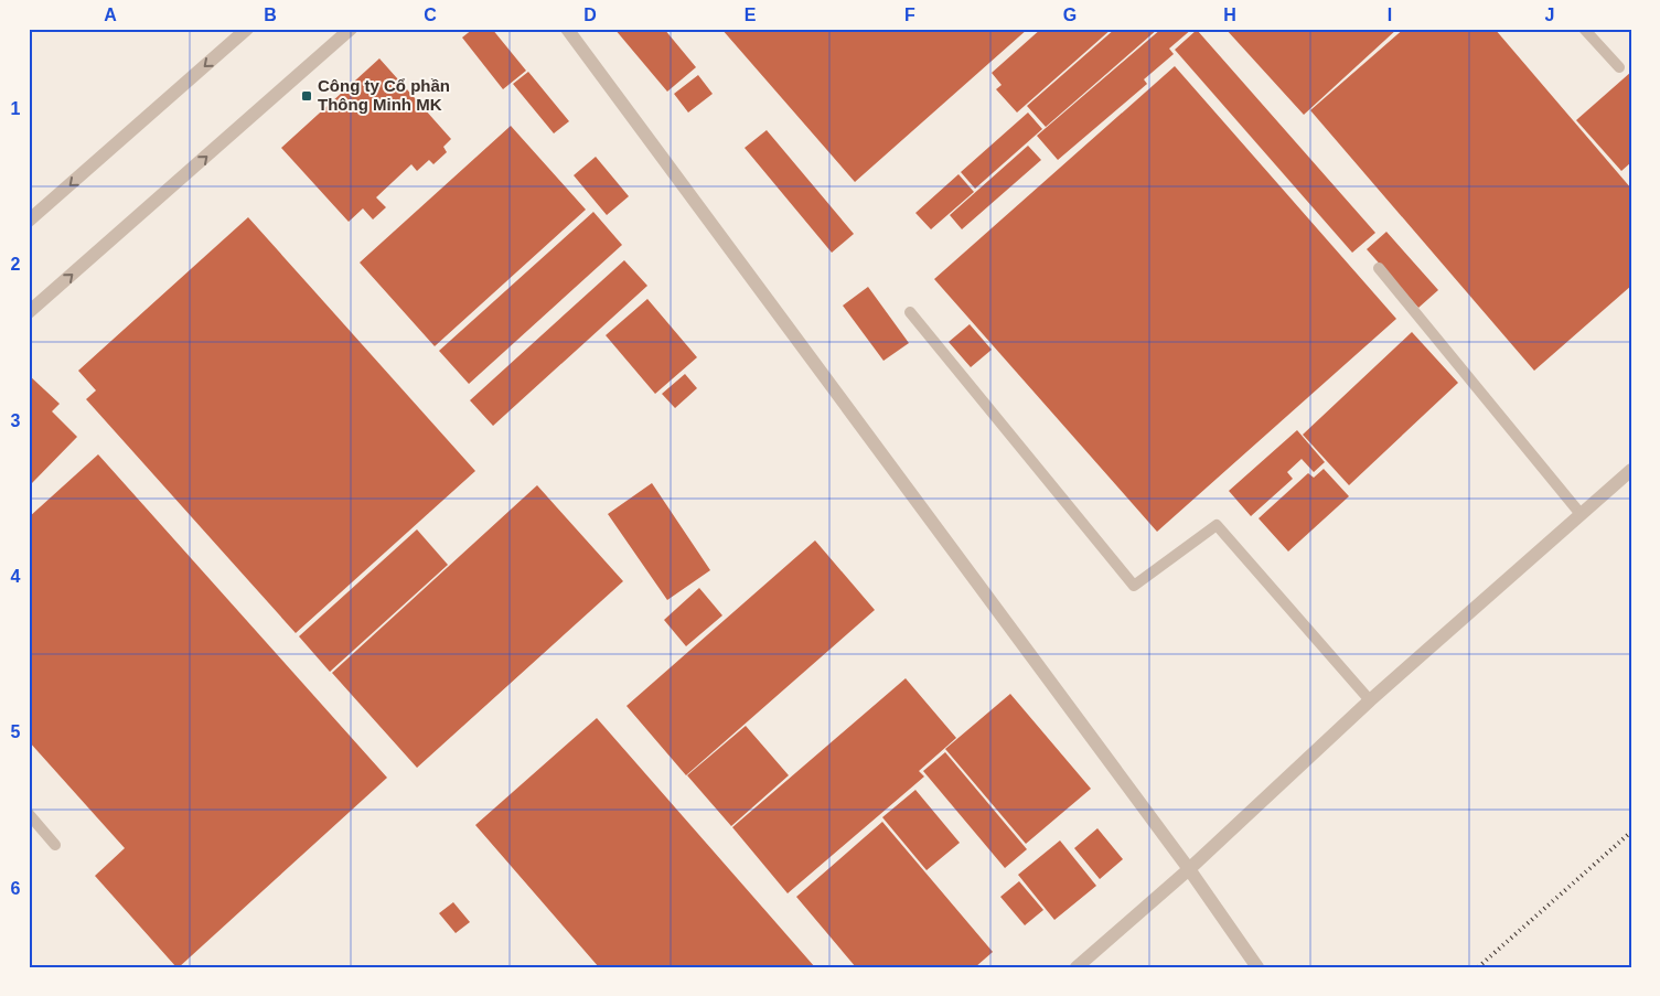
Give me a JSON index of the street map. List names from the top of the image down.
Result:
{
  "places": {
    "transit": ["Công ty Cổ phần Thông Minh MK"]
  },
  "grid": {
    "columns": [
      "A",
      "B",
      "C",
      "D",
      "E",
      "F",
      "G",
      "H",
      "I",
      "J"
    ],
    "rows": [
      "1",
      "2",
      "3",
      "4",
      "5",
      "6"
    ]
  }
}
